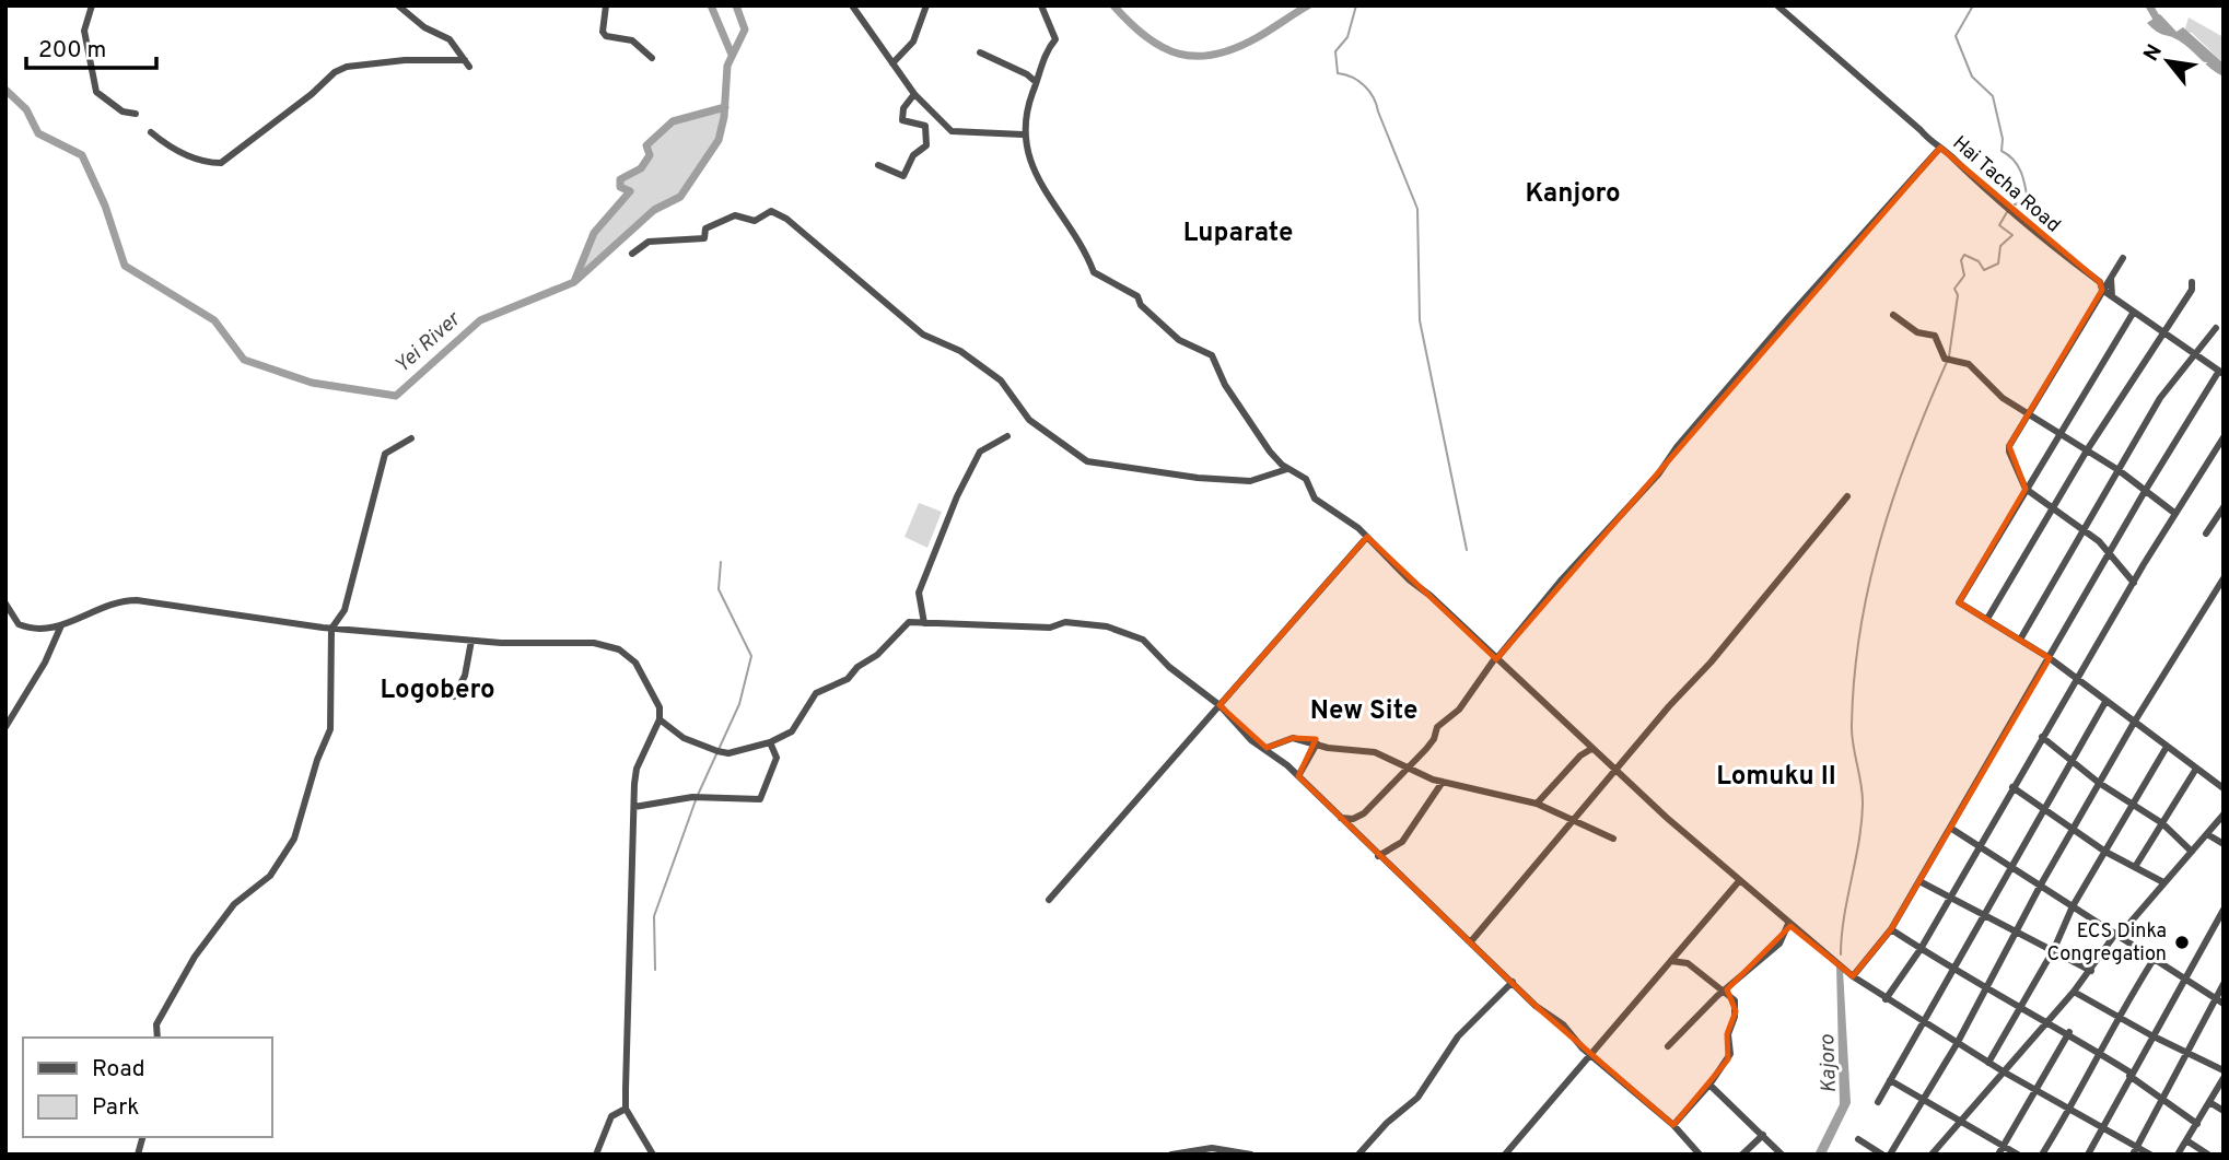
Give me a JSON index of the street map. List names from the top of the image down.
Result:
{
  "streets": {
    "street": ["Hai Tacha Road"]
  },
  "districts": [
    "Kanjoro",
    "Luparate",
    "Logobero",
    "New Site",
    "Lomuku II"
  ],
  "water": ["Yei River", "Kajoro"],
  "places": ["ECS Dinka Congregation"],
  "legend": ["Road", "Park"],
  "scale_bar": "200 m",
  "north": "top left"
}
